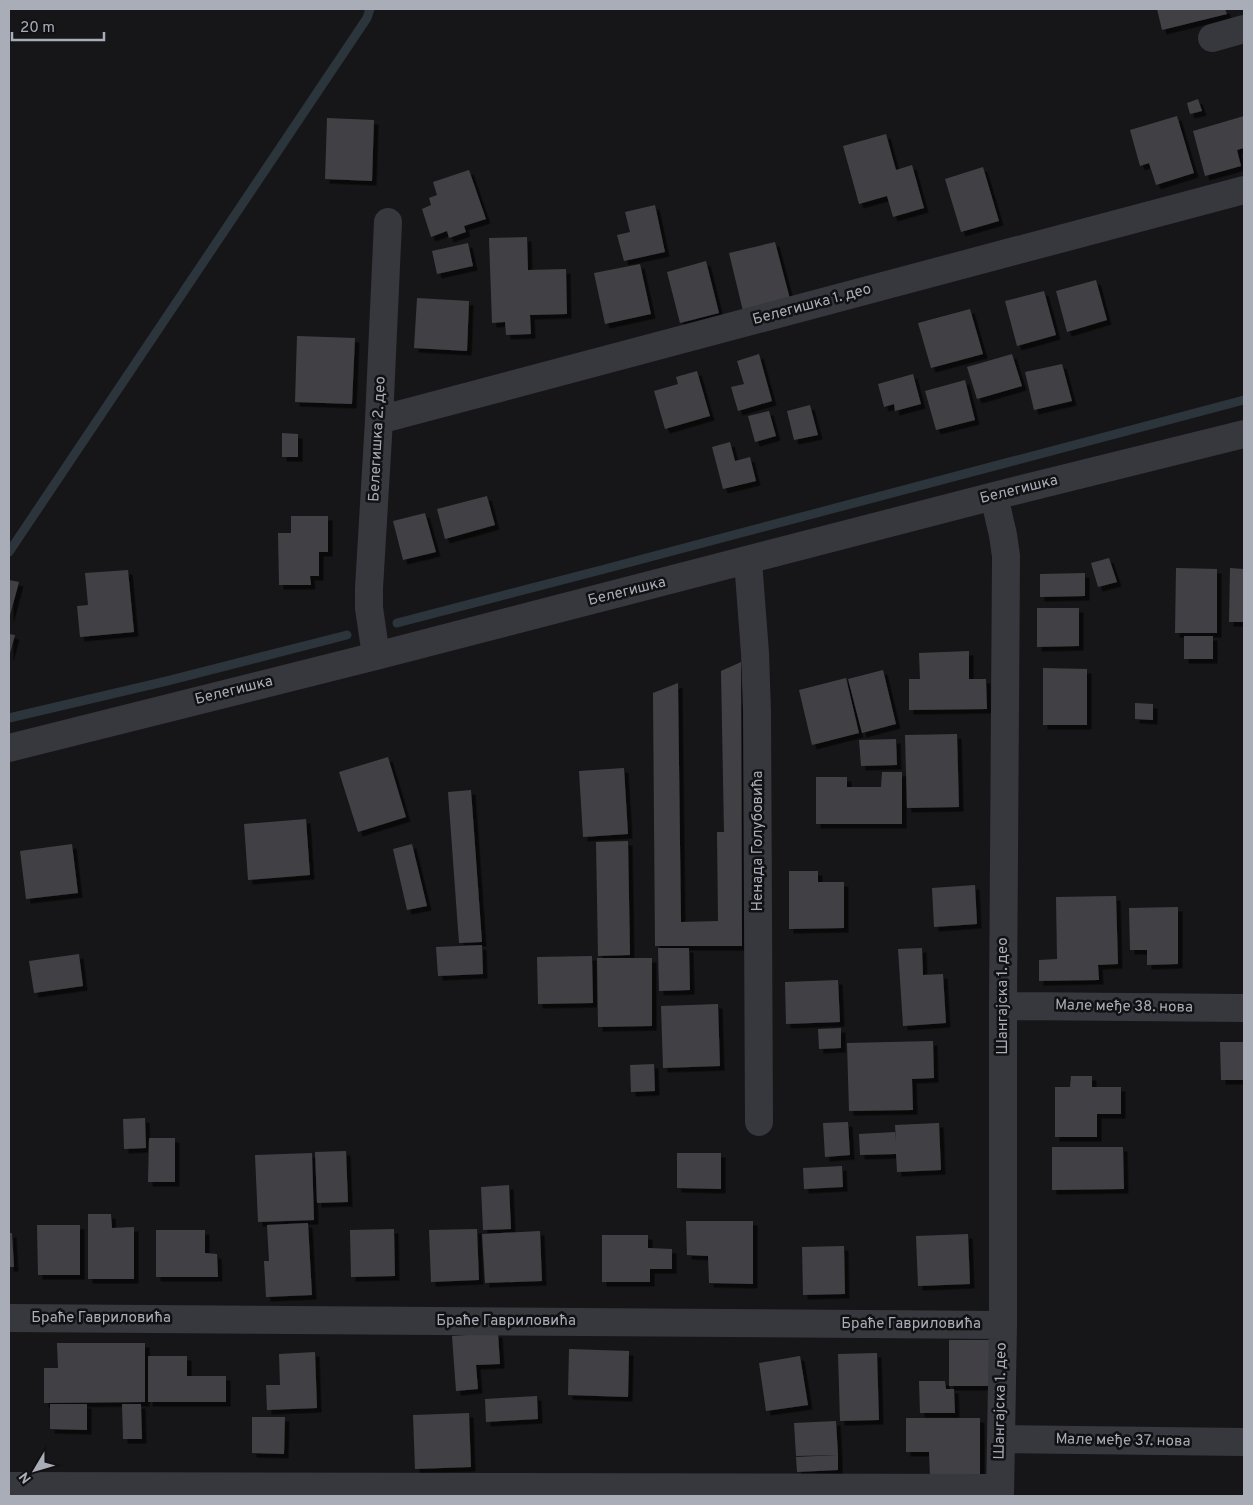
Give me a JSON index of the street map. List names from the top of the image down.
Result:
{
  "streets": {
    "street": [
      "Белегишка 1. део",
      "Белегишка 2. део",
      "Белегишка",
      "Ненада Голубовића",
      "Шангајска 1. део",
      "Мале међе 38. нова",
      "Браће Гавриловића",
      "Мале међе 37. нова"
    ]
  },
  "crossings": [
    ["Белегишка 1. део", "Белегишка 2. део"],
    ["Белегишка 2. део", "Белегишка"],
    ["Белегишка", "Ненада Голубовића"],
    ["Белегишка", "Шангајска 1. део"],
    ["Шангајска 1. део", "Мале међе 38. нова"],
    ["Шангајска 1. део", "Браће Гавриловића"],
    ["Шангајска 1. део", "Мале међе 37. нова"]
  ],
  "scale_bar": "20 m",
  "north": "bottom left"
}
